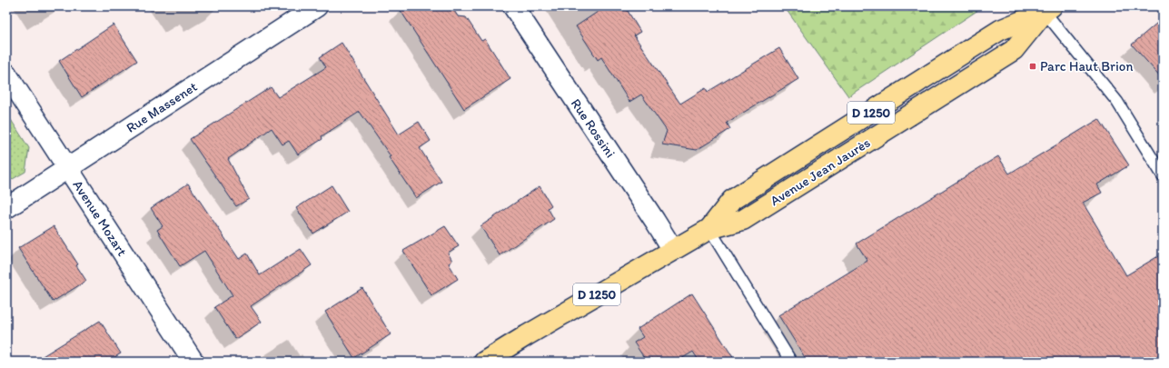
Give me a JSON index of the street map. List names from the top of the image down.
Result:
{
  "streets": {
    "main road": ["D 1250", "Avenue Jean Jaurès"],
    "street": ["Rue Massenet", "Rue Rossini", "Avenue Mozart"]
  },
  "crossings": [
    ["Rue Massenet", "Avenue Mozart"],
    ["Rue Rossini", "Avenue Jean Jaurès"]
  ],
  "places": {
    "transit": ["Parc Haut Brion"]
  }
}
